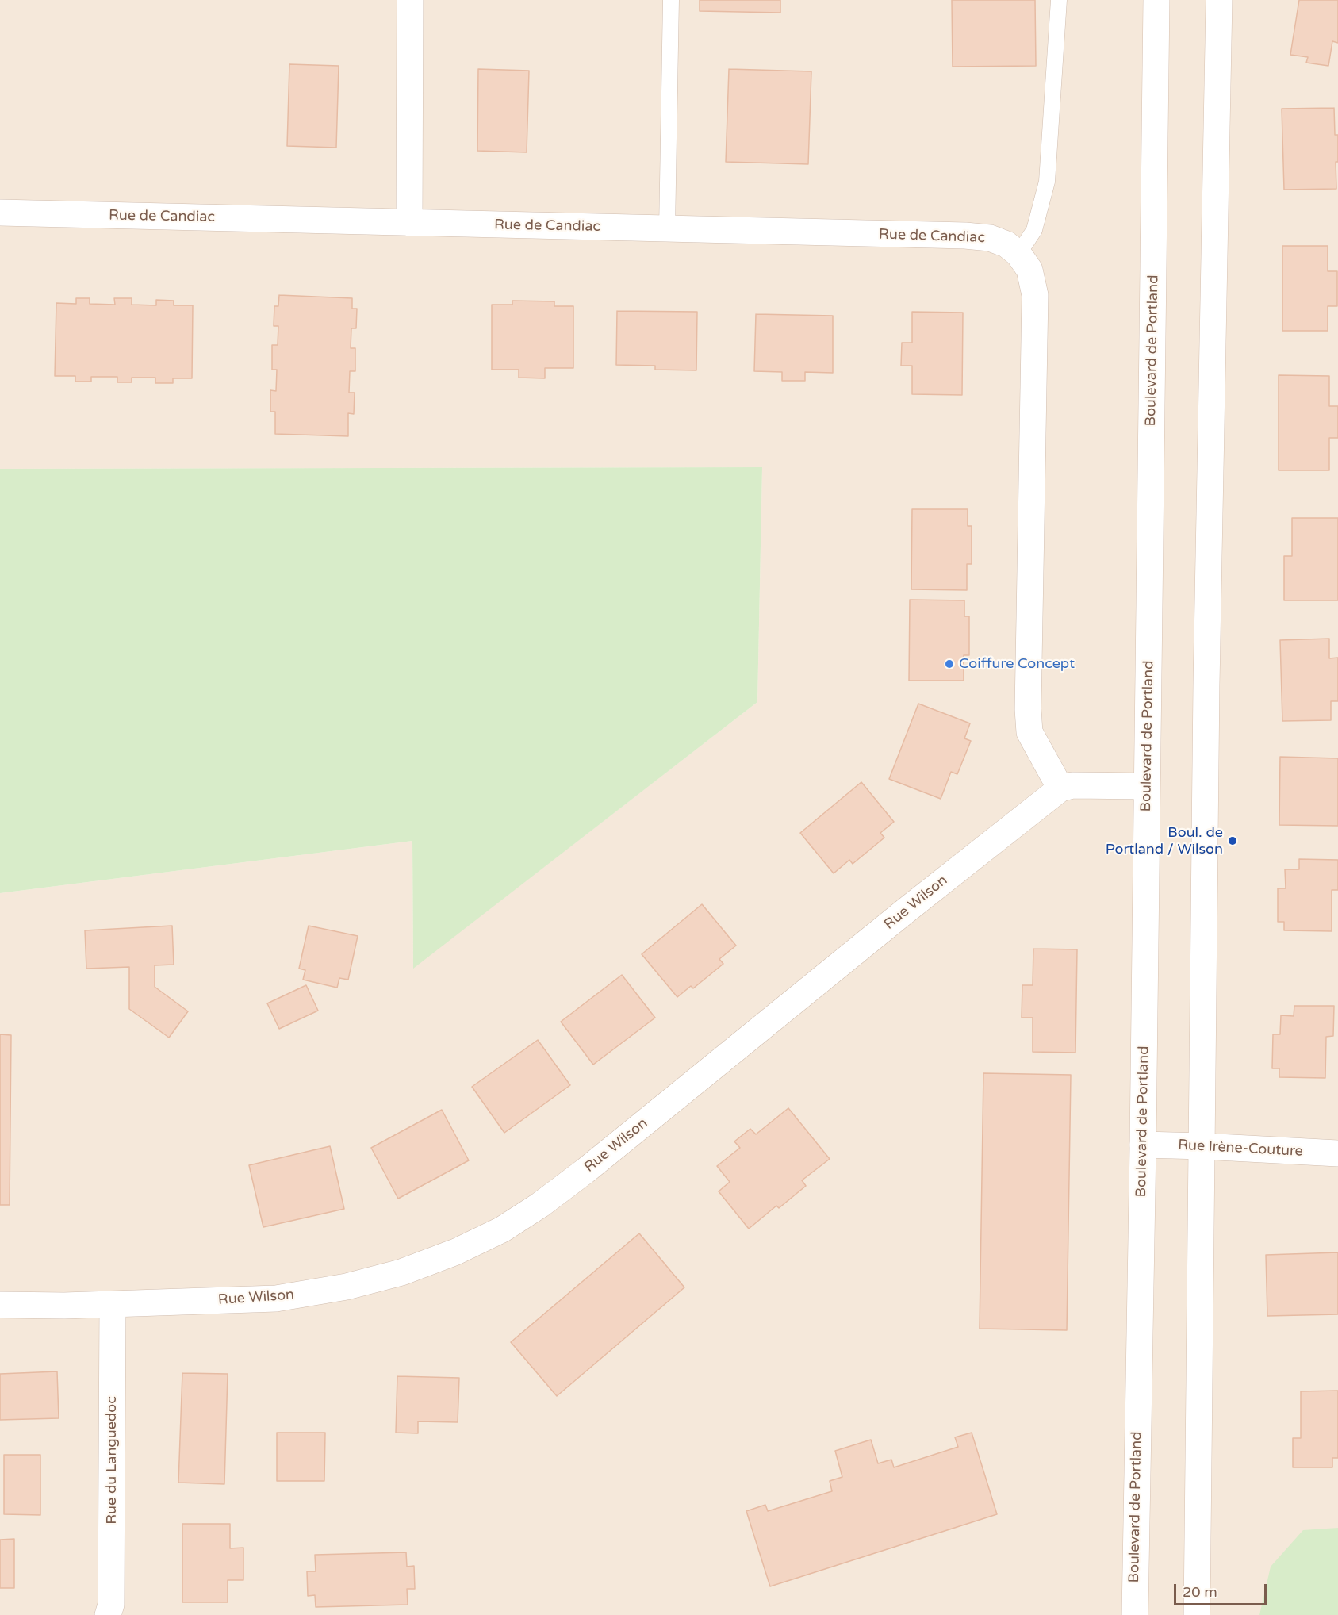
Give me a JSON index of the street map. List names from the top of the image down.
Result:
{
  "streets": {
    "street": [
      "Rue de Candiac",
      "Boulevard de Portland",
      "Rue Wilson",
      "Rue Irène-Couture",
      "Rue du Languedoc"
    ]
  },
  "crossings": [
    ["Rue de Candiac", "Rue Wilson"],
    ["Boulevard de Portland", "Rue Irène-Couture"],
    ["Rue Wilson", "Rue du Languedoc"]
  ],
  "places": ["Coiffure Concept", "Boul. de Portland / Wilson"],
  "scale_bar": "20 m"
}
